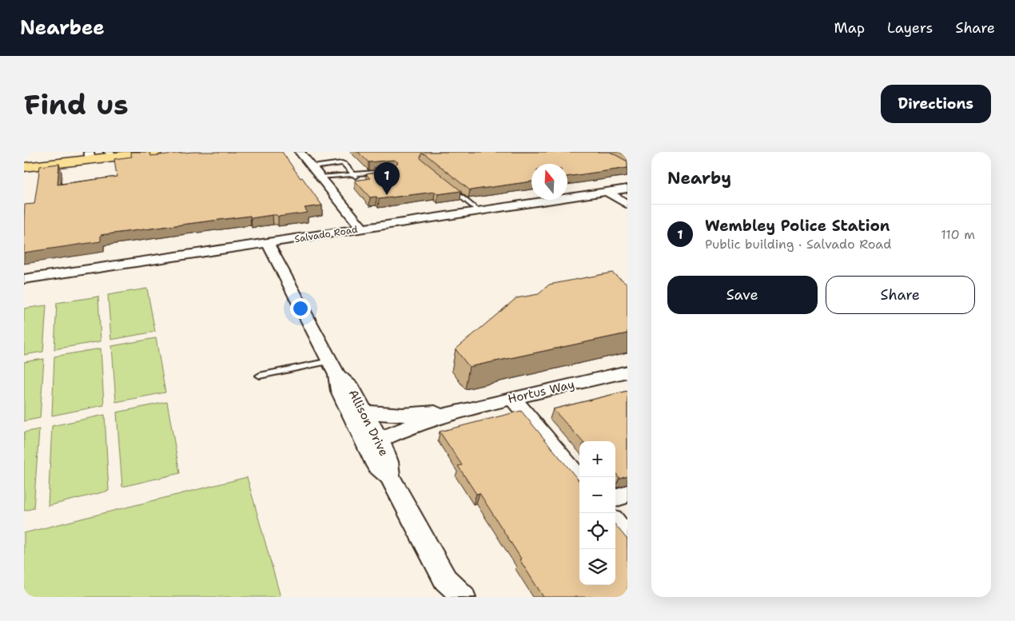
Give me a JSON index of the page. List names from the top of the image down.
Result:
{
  "streets": {
    "street": ["Salvado Road", "Hortus Way", "Allison Drive"]
  },
  "crossings": [
    ["Salvado Road", "Allison Drive"],
    ["Hortus Way", "Allison Drive"]
  ],
  "north": "top",
  "page": {
    "header": "Nearbee",
    "nav": ["Map", "Layers", "Share"],
    "buttons": [
      "Directions",
      ["Save", "Share"]
    ],
    "title": "Find us",
    "heading": "Nearby",
    "pins": "1",
    "list": [
      {
        "mark": "1",
        "name": "Wembley Police Station",
        "note": "Public building · Salvado Road",
        "value": "110 m"
      }
    ],
    "map_buttons": ["+", "−"]
  }
}
